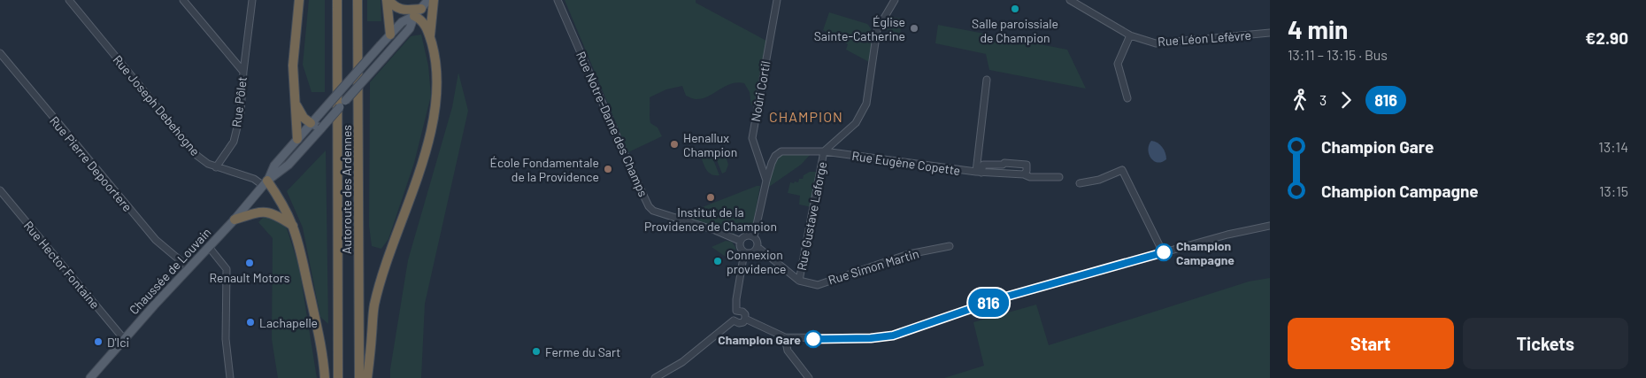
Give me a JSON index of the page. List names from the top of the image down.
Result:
{
  "streets": {
    "highway": ["Autoroute des Ardennes"],
    "main road": ["Chaussée de Louvain"],
    "street": [
      "Rue Léon Lefèvre",
      "Noûri Cortil",
      "Rue Pôlet",
      "Rue Joseph Debehogne",
      "Rue Notre-Dame des Champs",
      "Rue Eugène Copette",
      "Rue Pierre Depoortere",
      "Rue Gustave Laforge",
      "Rue Hector Fontaine",
      "Rue Simon Martin"
    ]
  },
  "crossings": [
    ["Noûri Cortil", "Rue Eugène Copette"],
    ["Rue Pôlet", "Rue Joseph Debehogne"],
    ["Rue Joseph Debehogne", "Chaussée de Louvain"],
    ["Rue Notre-Dame des Champs", "Rue Eugène Copette"],
    ["Rue Eugène Copette", "Rue Gustave Laforge"],
    ["Rue Pierre Depoortere", "Chaussée de Louvain"],
    ["Rue Gustave Laforge", "Rue Simon Martin"],
    ["Rue Hector Fontaine", "Chaussée de Louvain"]
  ],
  "districts": ["CHAMPION"],
  "places": [
    "Salle paroissiale de Champion",
    "Église Sainte-Catherine",
    "Henallux Champion",
    "École Fondamentale de la Providence",
    "Institut de la Providence de Champion",
    "Champion Campagne",
    "Connexion providence",
    "Renault Motors",
    "Lachapelle",
    "Champion Gare",
    "D'Ici",
    "Ferme du Sart"
  ],
  "lines": ["bus line 816"],
  "page": {
    "on_map": "816",
    "heading": ["4 min", "13:11 – 13:15 · Bus", "€2.90"],
    "legs": ["3", "816"],
    "list": [
      {
        "name": "Champion Gare",
        "value": "13:14"
      },
      {
        "name": "Champion Campagne",
        "value": "13:15"
      }
    ],
    "buttons": ["Start", "Tickets"]
  }
}
